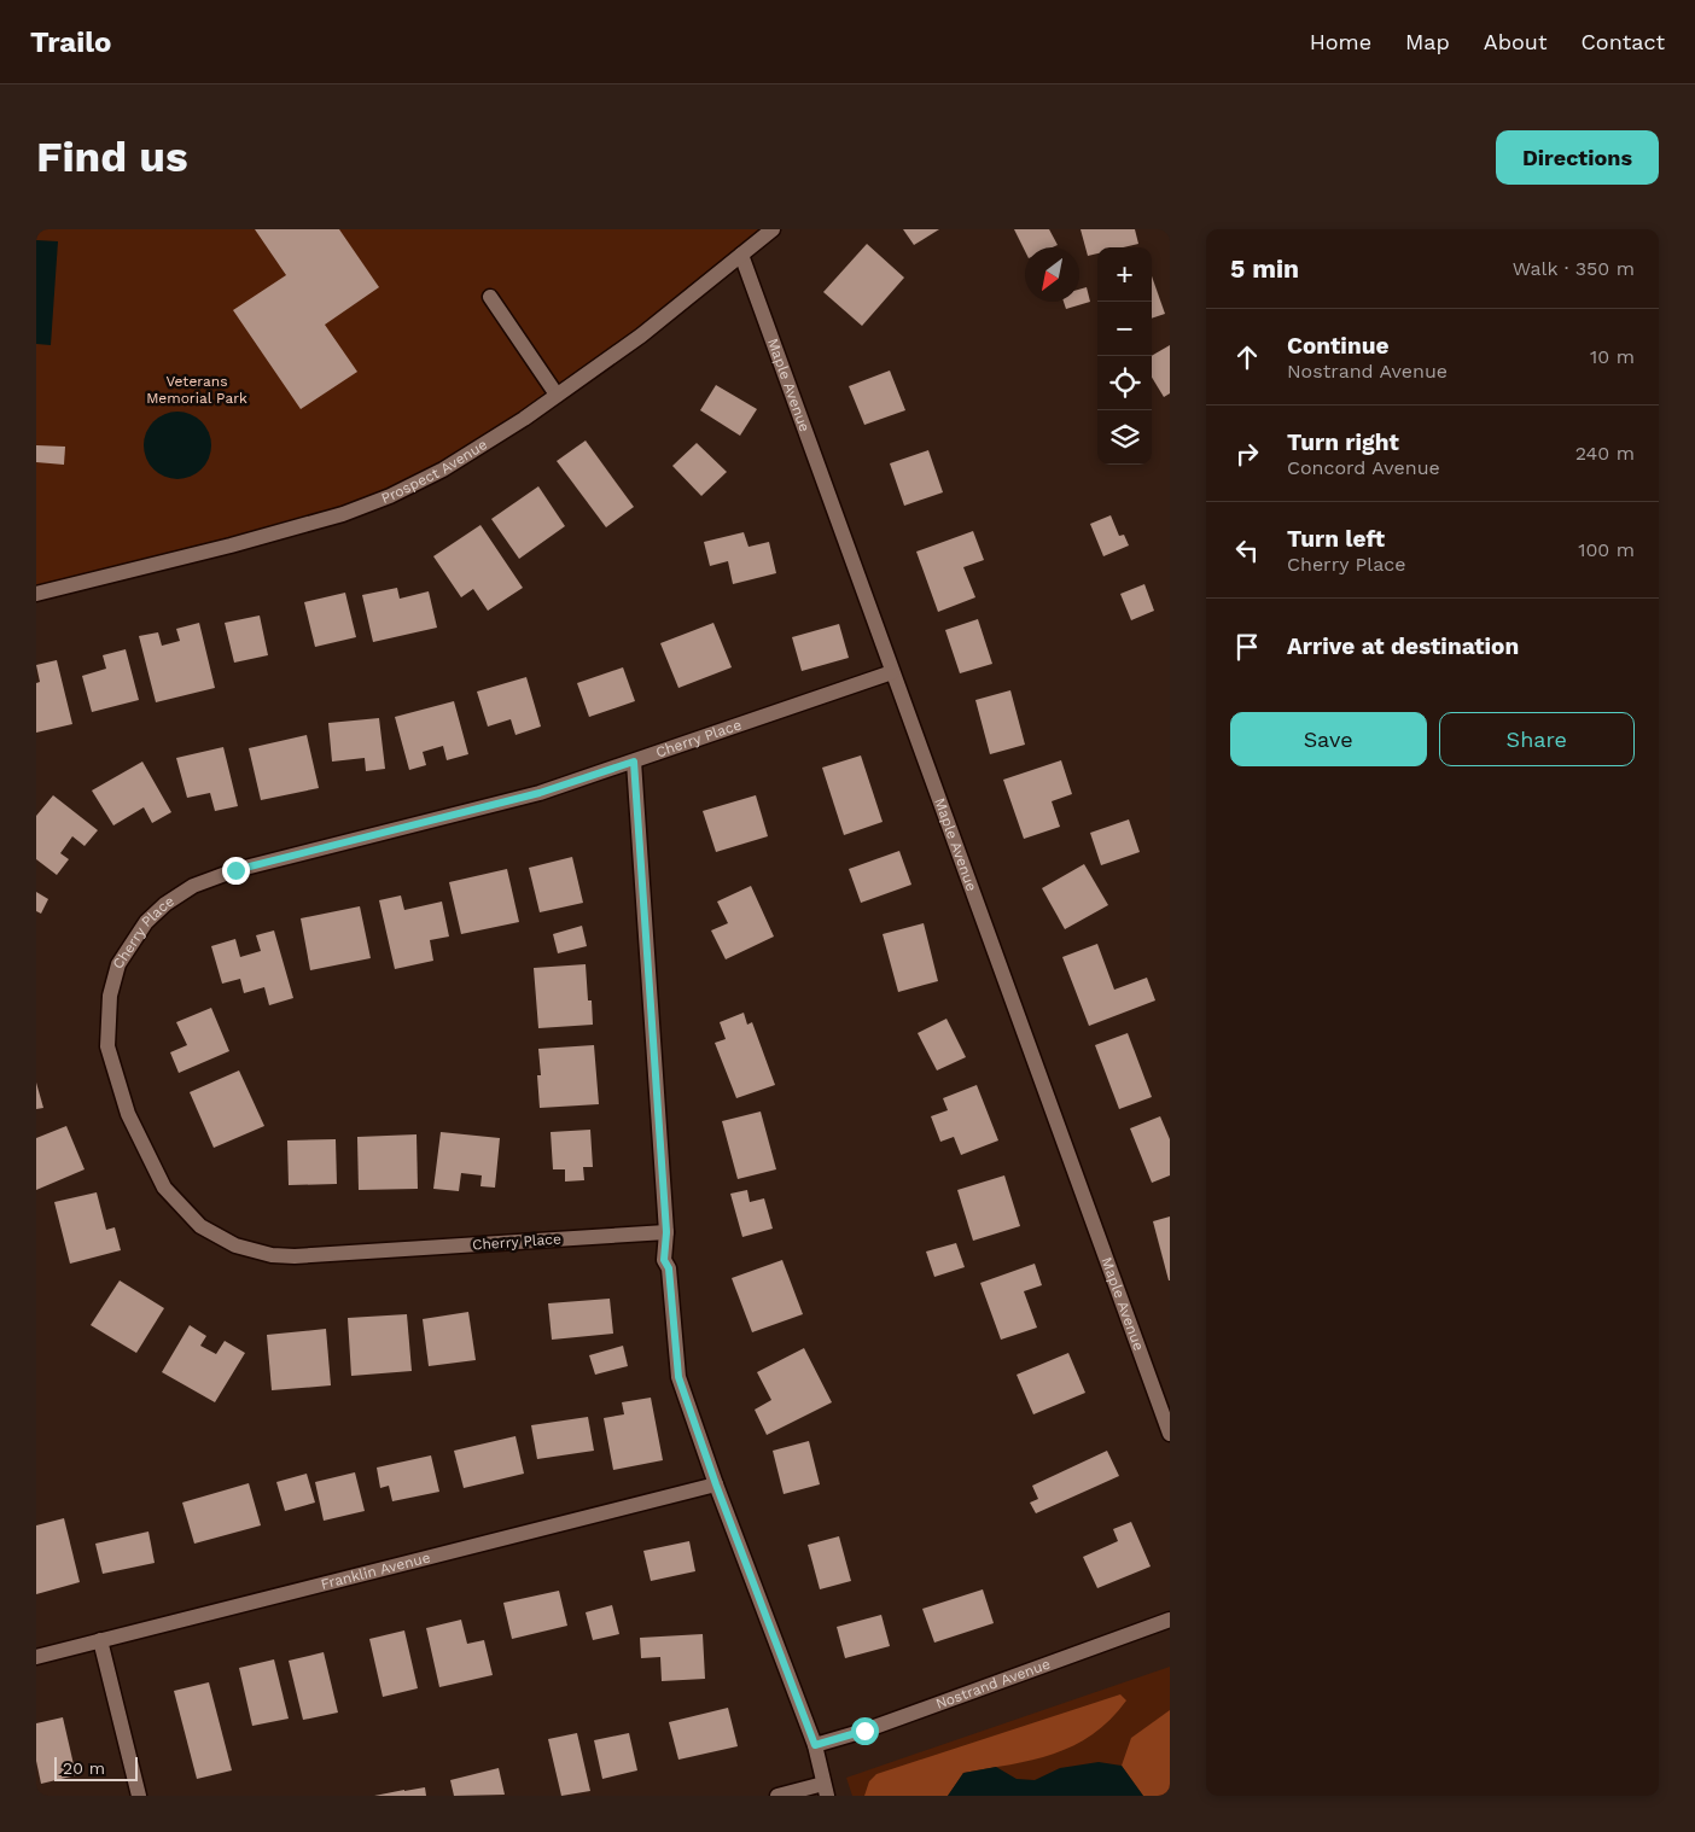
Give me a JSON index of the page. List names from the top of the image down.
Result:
{
  "streets": {
    "street": [
      "Maple Avenue",
      "Prospect Avenue",
      "Cherry Place",
      "Franklin Avenue",
      "Nostrand Avenue"
    ]
  },
  "crossings": [
    ["Maple Avenue", "Prospect Avenue"],
    ["Maple Avenue", "Cherry Place"]
  ],
  "parks": ["Veterans Memorial Park"],
  "scale_bar": "20 m",
  "north": "bottom left",
  "page": {
    "header": "Trailo",
    "nav": [
      "Home",
      "Map",
      "About",
      "Contact"
    ],
    "buttons": [
      "Directions",
      ["Save", "Share"]
    ],
    "title": "Find us",
    "heading": ["5 min", "Walk · 350 m"],
    "map_buttons": ["+", "−"],
    "list": [
      ["Continue", "Nostrand Avenue", "10 m"],
      ["Turn right", "Concord Avenue", "240 m"],
      ["Turn left", "Cherry Place", "100 m"],
      "Arrive at destination"
    ],
    "scale": "20 m"
  }
}
